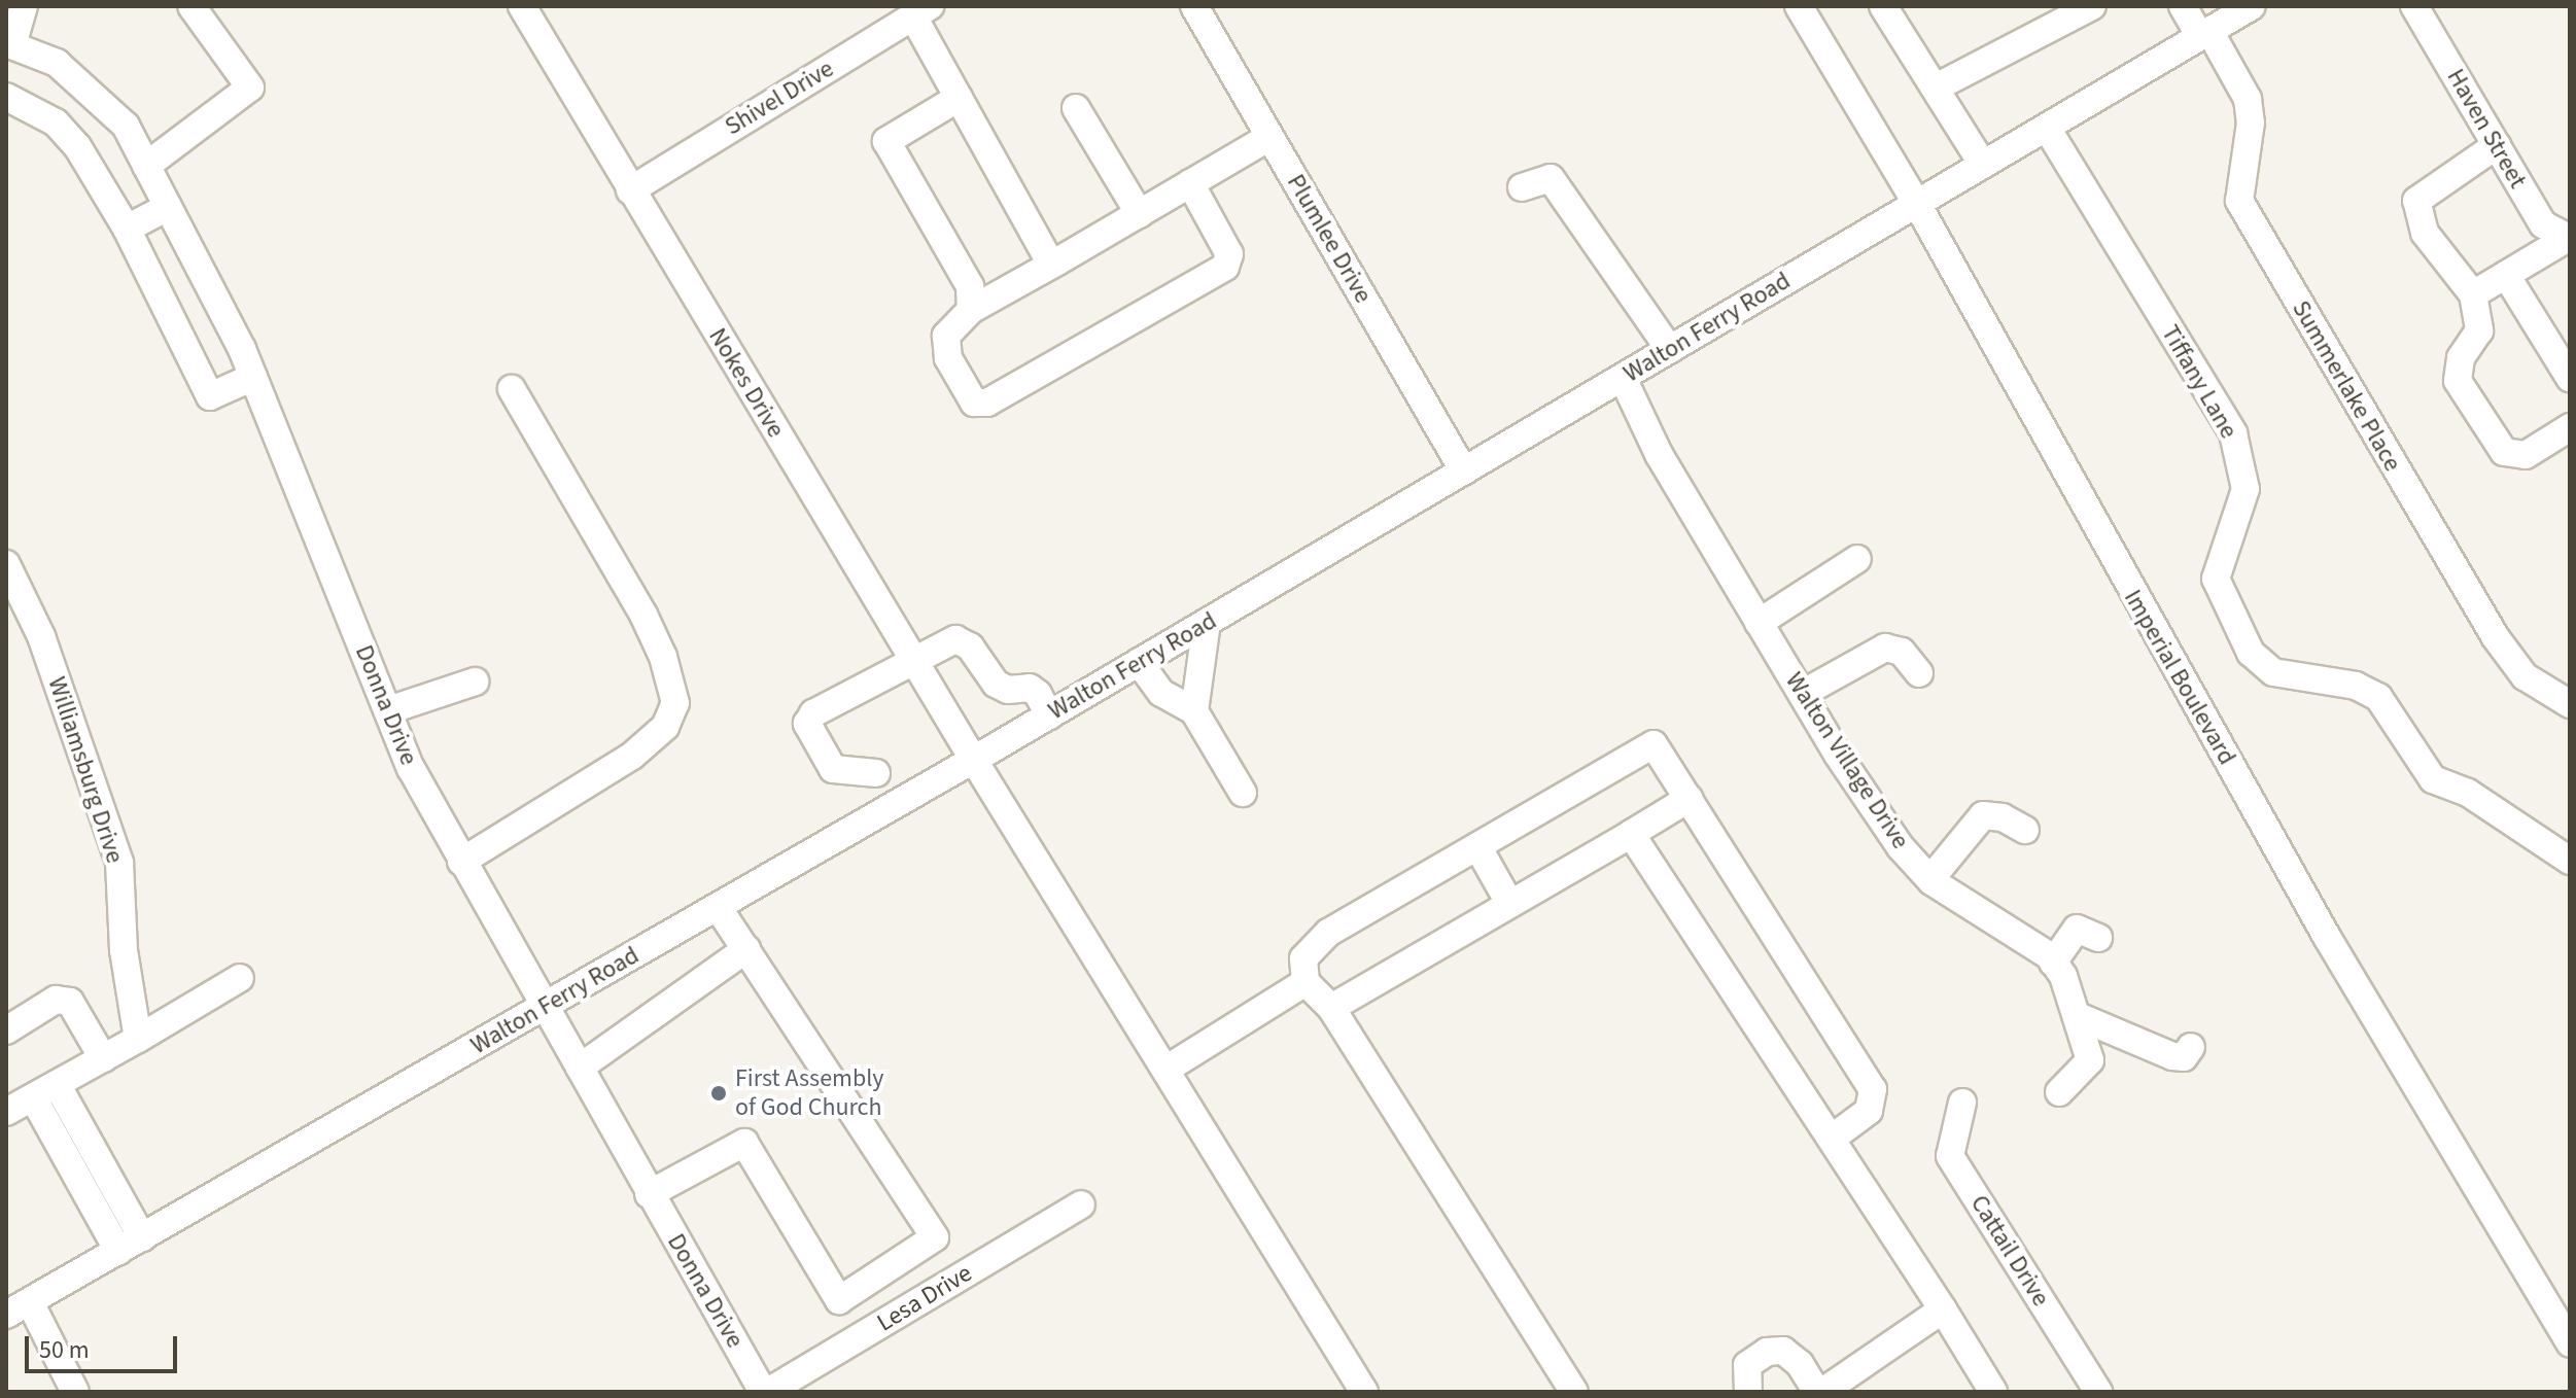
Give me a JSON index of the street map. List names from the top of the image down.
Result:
{
  "streets": {
    "street": [
      "Shivel Drive",
      "Haven Street",
      "Plumlee Drive",
      "Walton Ferry Road",
      "Tiffany Lane",
      "Nokes Drive",
      "Summerlake Place",
      "Imperial Boulevard",
      "Donna Drive",
      "Walton Village Drive",
      "Williamsburg Drive",
      "Cattail Drive",
      "Lesa Drive"
    ]
  },
  "crossings": [
    ["Shivel Drive", "Nokes Drive"],
    ["Plumlee Drive", "Walton Ferry Road"],
    ["Walton Ferry Road", "Tiffany Lane"],
    ["Walton Ferry Road", "Nokes Drive"],
    ["Walton Ferry Road", "Summerlake Place"],
    ["Walton Ferry Road", "Imperial Boulevard"],
    ["Walton Ferry Road", "Donna Drive"],
    ["Walton Ferry Road", "Walton Village Drive"],
    ["Donna Drive", "Lesa Drive"]
  ],
  "places": ["First Assembly of God Church"],
  "scale_bar": "50 m"
}
